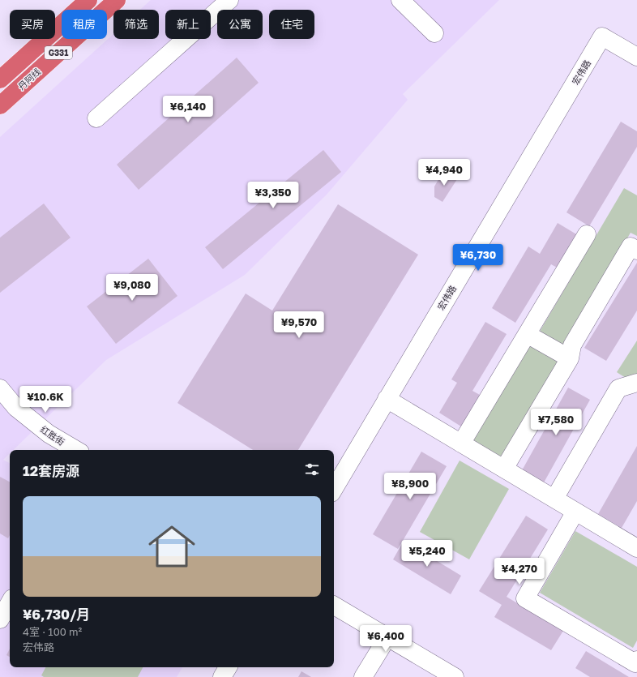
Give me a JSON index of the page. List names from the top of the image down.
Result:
{
  "streets": {
    "highway": ["G331", "丹阿线"],
    "street": ["宏伟路", "红胜街"]
  },
  "page": {
    "chip": [
      "买房",
      "租房",
      "筛选",
      "新上",
      "公寓",
      "住宅"
    ],
    "price": [
      "¥6,140",
      "¥4,940",
      "¥3,350",
      "¥6,730",
      "¥9,080",
      "¥9,570",
      "¥10.6K",
      "¥7,580",
      "¥8,900",
      "¥5,240",
      "¥4,270",
      "¥6,400"
    ],
    "heading": "12套房源",
    "list": [
      {
        "name": "¥6,730/月",
        "note": "4室 · 100 m² · 宏伟路"
      }
    ]
  }
}
